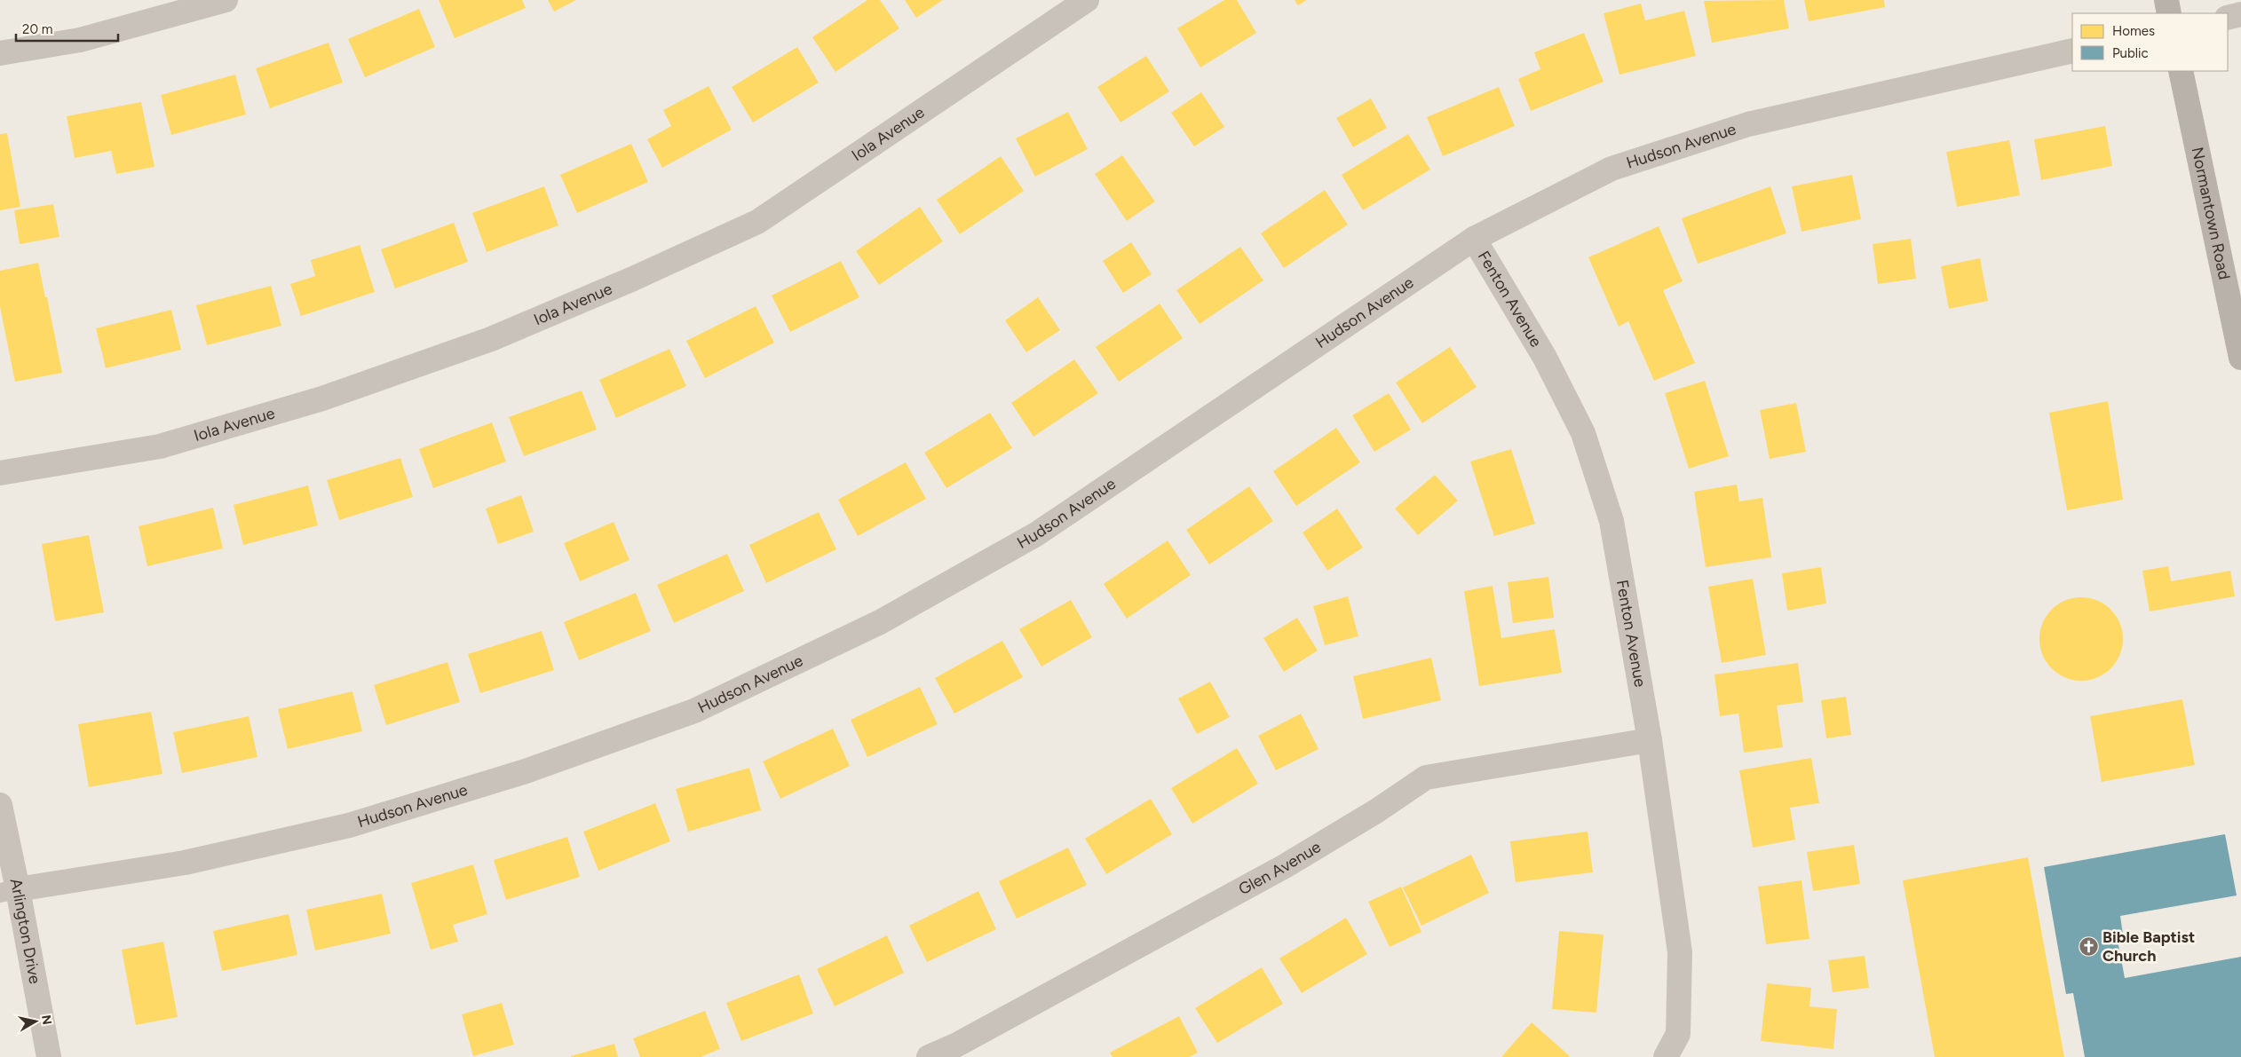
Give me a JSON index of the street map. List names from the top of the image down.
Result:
{
  "streets": {
    "street": [
      "Iola Avenue",
      "Hudson Avenue",
      "Normantown Road",
      "Fenton Avenue",
      "Glen Avenue",
      "Arlington Drive"
    ]
  },
  "crossings": [
    ["Hudson Avenue", "Fenton Avenue"],
    ["Hudson Avenue", "Arlington Drive"],
    ["Fenton Avenue", "Glen Avenue"]
  ],
  "places": {
    "church": ["Bible Baptist Church"]
  },
  "legend": ["Homes", "Public"],
  "scale_bar": "20 m",
  "north": "right"
}
